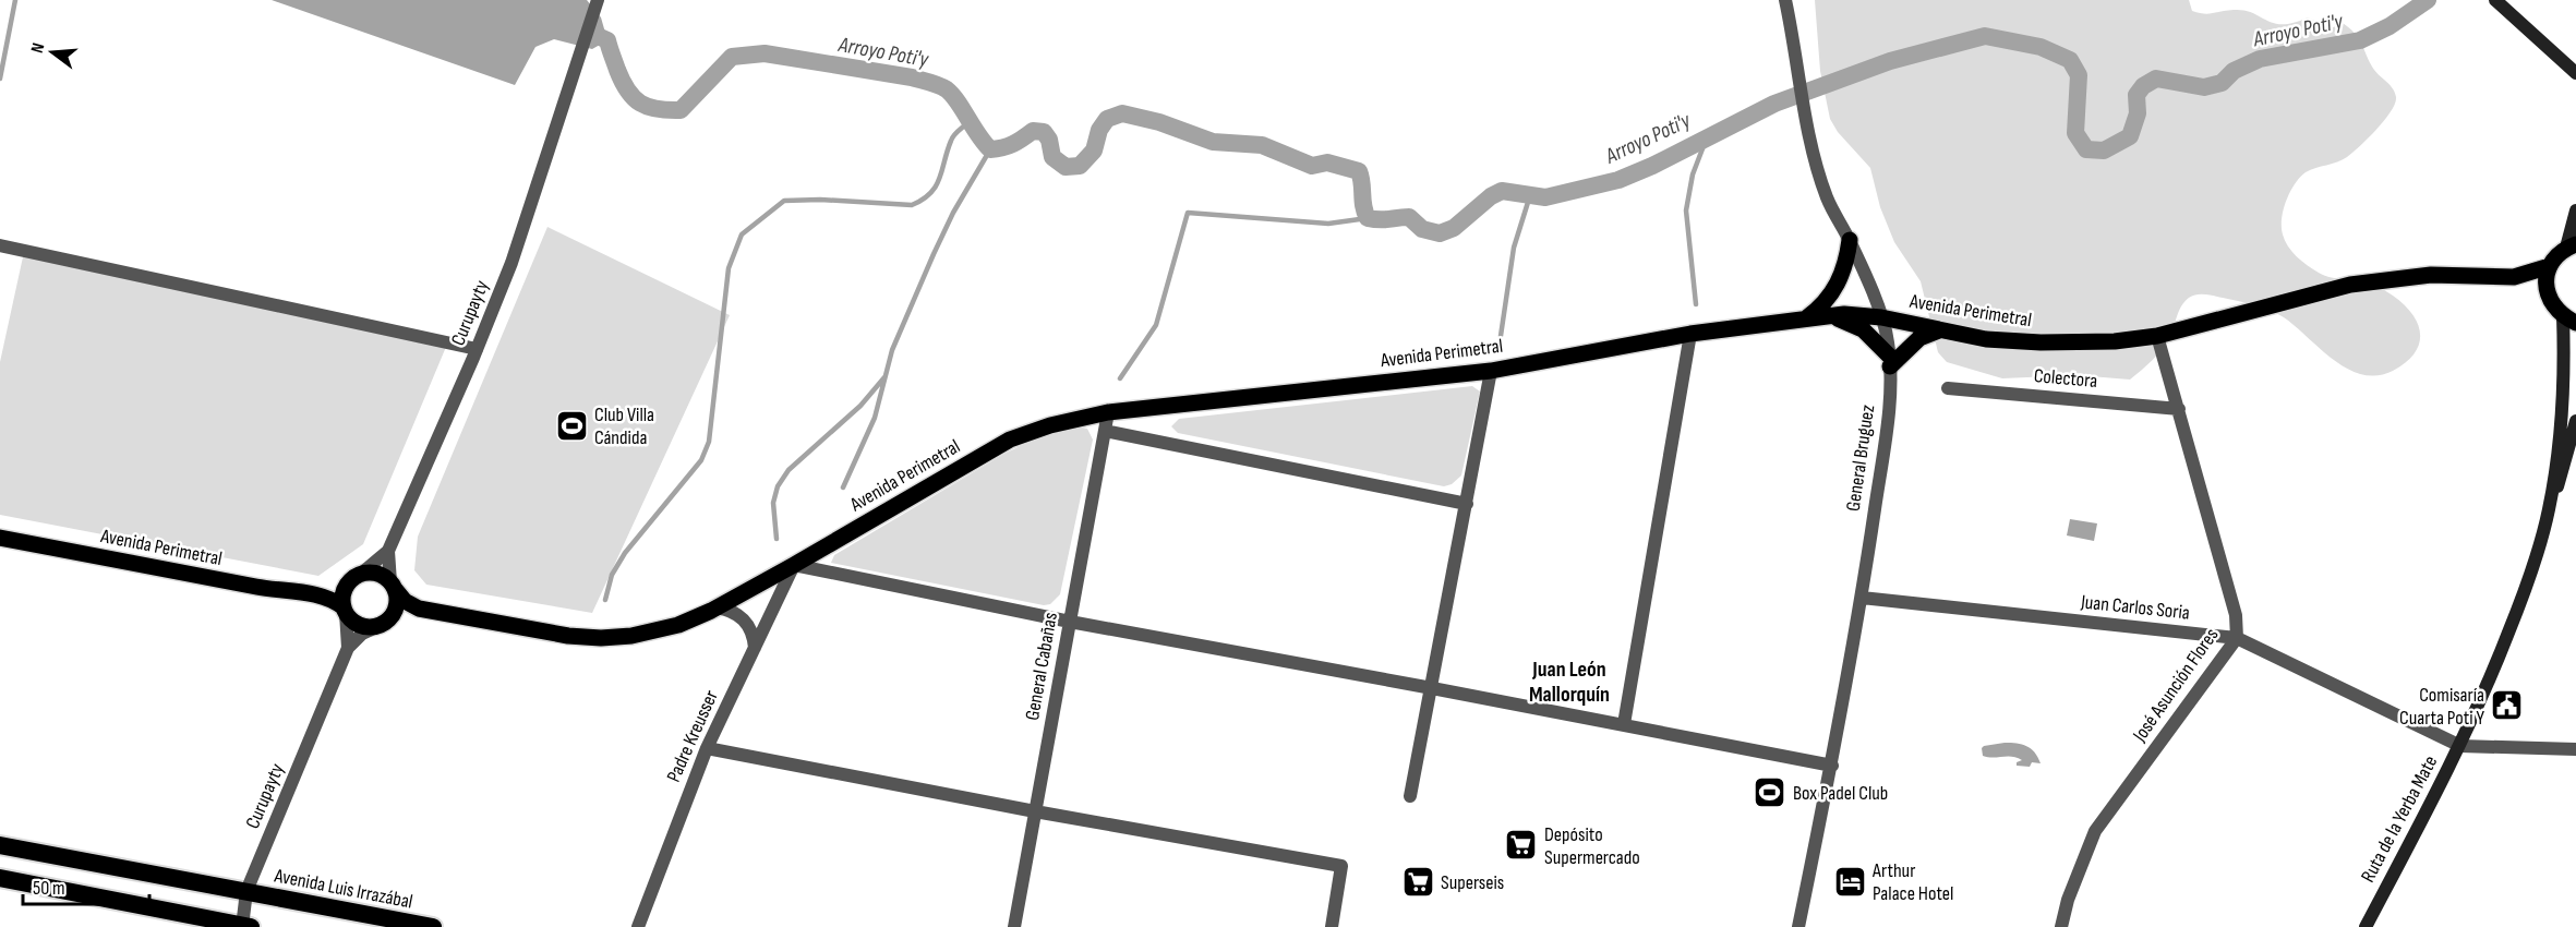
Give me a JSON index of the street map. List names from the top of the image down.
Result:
{
  "streets": {
    "highway": ["Avenida Luis Irrazábal"],
    "main road": ["Avenida Perimetral", "Ruta de la Yerba Mate"],
    "street": [
      "Curupayty",
      "Colectora",
      "General Bruguez",
      "Juan Carlos Soria",
      "General Cabañas",
      "José Asunción Flores",
      "Padre Kreusser"
    ]
  },
  "crossings": [
    ["Avenida Perimetral", "Curupayty"],
    ["Avenida Perimetral", "General Bruguez"],
    ["Avenida Perimetral", "General Cabañas"],
    ["Avenida Perimetral", "José Asunción Flores"],
    ["Avenida Perimetral", "Padre Kreusser"],
    ["Curupayty", "Avenida Luis Irrazábal"],
    ["Colectora", "José Asunción Flores"],
    ["General Bruguez", "Juan Carlos Soria"],
    ["Juan Carlos Soria", "José Asunción Flores"],
    ["Juan Carlos Soria", "Ruta de la Yerba Mate"]
  ],
  "districts": ["Juan León Mallorquín"],
  "water": ["Arroyo Poti'y"],
  "places": {
    "sports": ["Club Villa Cándida", "Box Padel Club"],
    "public building": ["Comisaría Cuarta Poti Y"],
    "supermarket": ["Depósito Supermercado", "Superseis"],
    "hotel": ["Arthur Palace Hotel"]
  },
  "scale_bar": "50 m",
  "north": "left"
}
